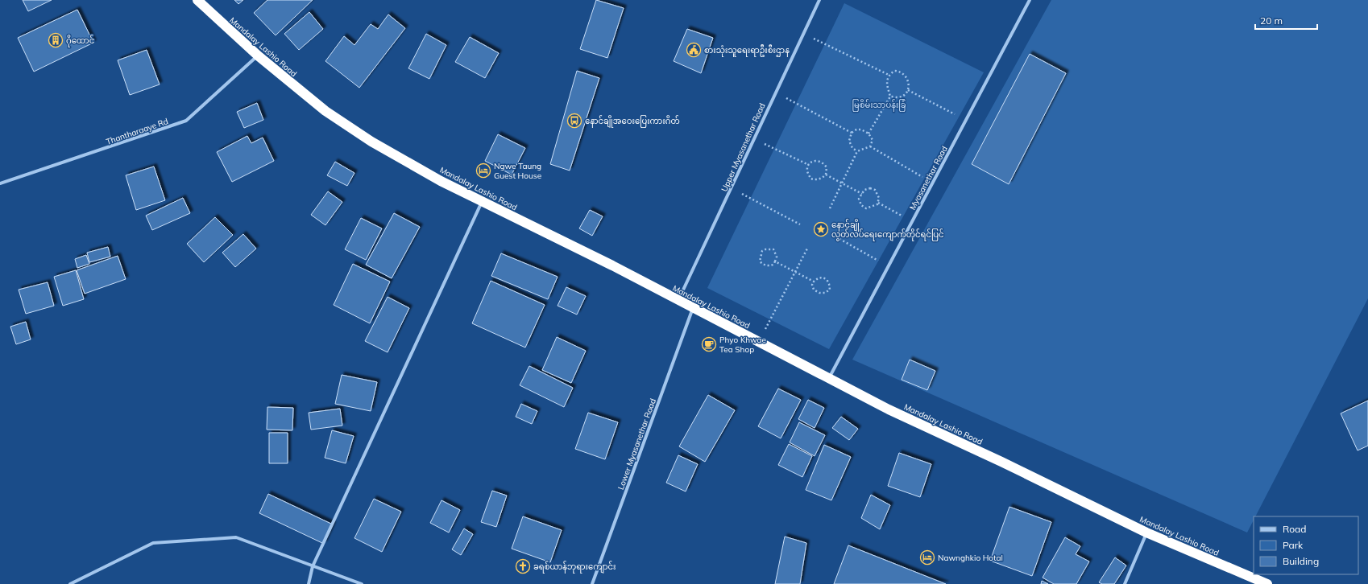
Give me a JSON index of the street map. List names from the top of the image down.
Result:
{
  "streets": {
    "highway": ["Mandalay Lashio Road"],
    "street": [
      "Thantharaaye Rd",
      "Upper Myasanethar Road",
      "Myasanethar Road",
      "Lower Myasanethar Road"
    ]
  },
  "crossings": [
    ["Mandalay Lashio Road", "Thantharaaye Rd"],
    ["Mandalay Lashio Road", "Upper Myasanethar Road"],
    ["Mandalay Lashio Road", "Myasanethar Road"],
    ["Mandalay Lashio Road", "Lower Myasanethar Road"]
  ],
  "parks": ["မြစိမ်းသာပန်းခြံ"],
  "places": {
    "building": ["ဂိုထောင်"],
    "public building": ["စားသုံးသူရေးရာဦးစီးဌာန"],
    "bus stop": ["နောင်ချိုအဝေးပြေးကားဂိတ်"],
    "hotel": ["Ngwe Taung Guest House", "Nawnghkio Hotal"],
    "place": ["နောင်ချို လွတ်လပ်ရေးကျောက်တိုင်ရင်ပြင်"],
    "cafe": ["Phyo Khwae Tea Shop"],
    "church": ["ခရစ်ယာန်ဘုရားကျောင်း"]
  },
  "legend": ["Road", "Park", "Building"],
  "scale_bar": "20 m"
}
